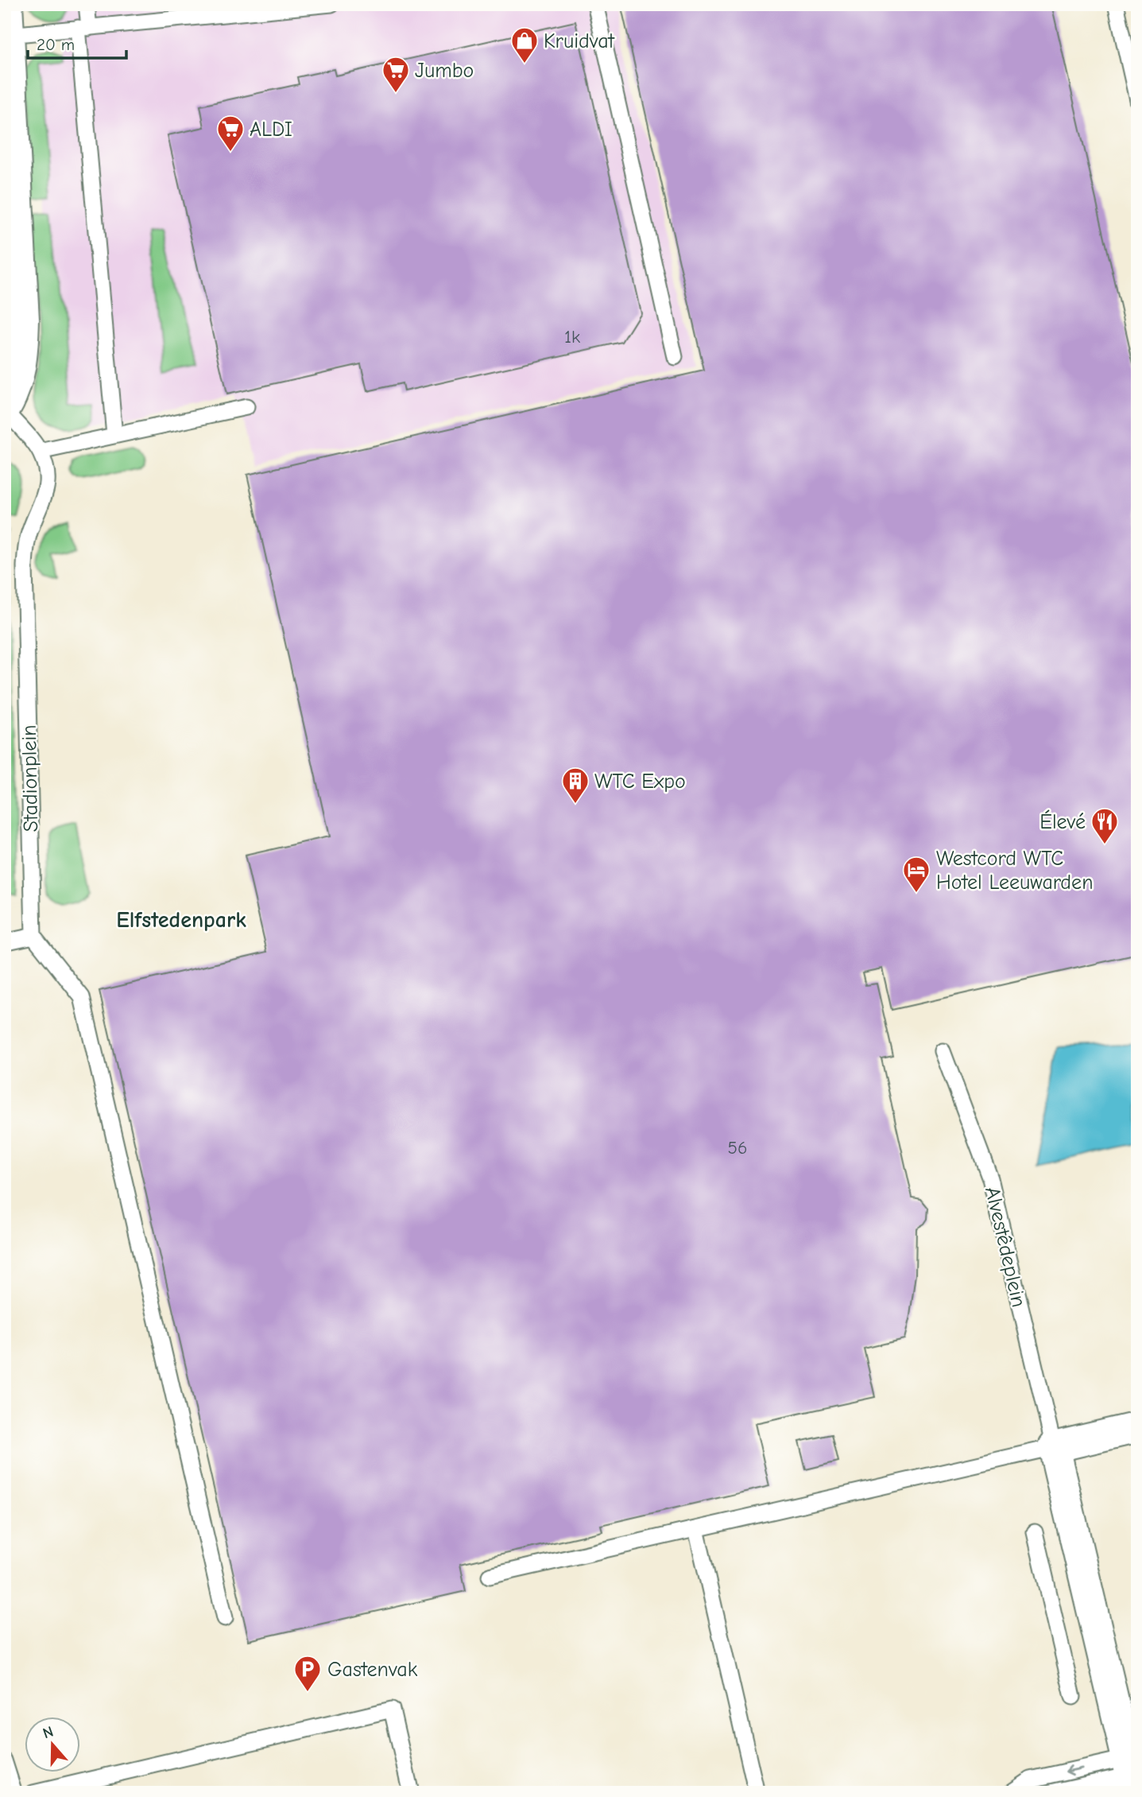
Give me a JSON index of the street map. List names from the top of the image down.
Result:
{
  "streets": {
    "street": ["Stadionplein", "Alvestêdeplein"]
  },
  "districts": ["Elfstedenpark"],
  "places": {
    "shop": ["Kruidvat"],
    "supermarket": ["Jumbo", "ALDI"],
    "building": ["WTC Expo"],
    "restaurant": ["Élevé"],
    "hotel": ["Westcord WTC Hotel Leeuwarden"],
    "parking": ["Gastenvak"]
  },
  "house_numbers": ["1k", "56"],
  "scale_bar": "20 m",
  "north": "top"
}
